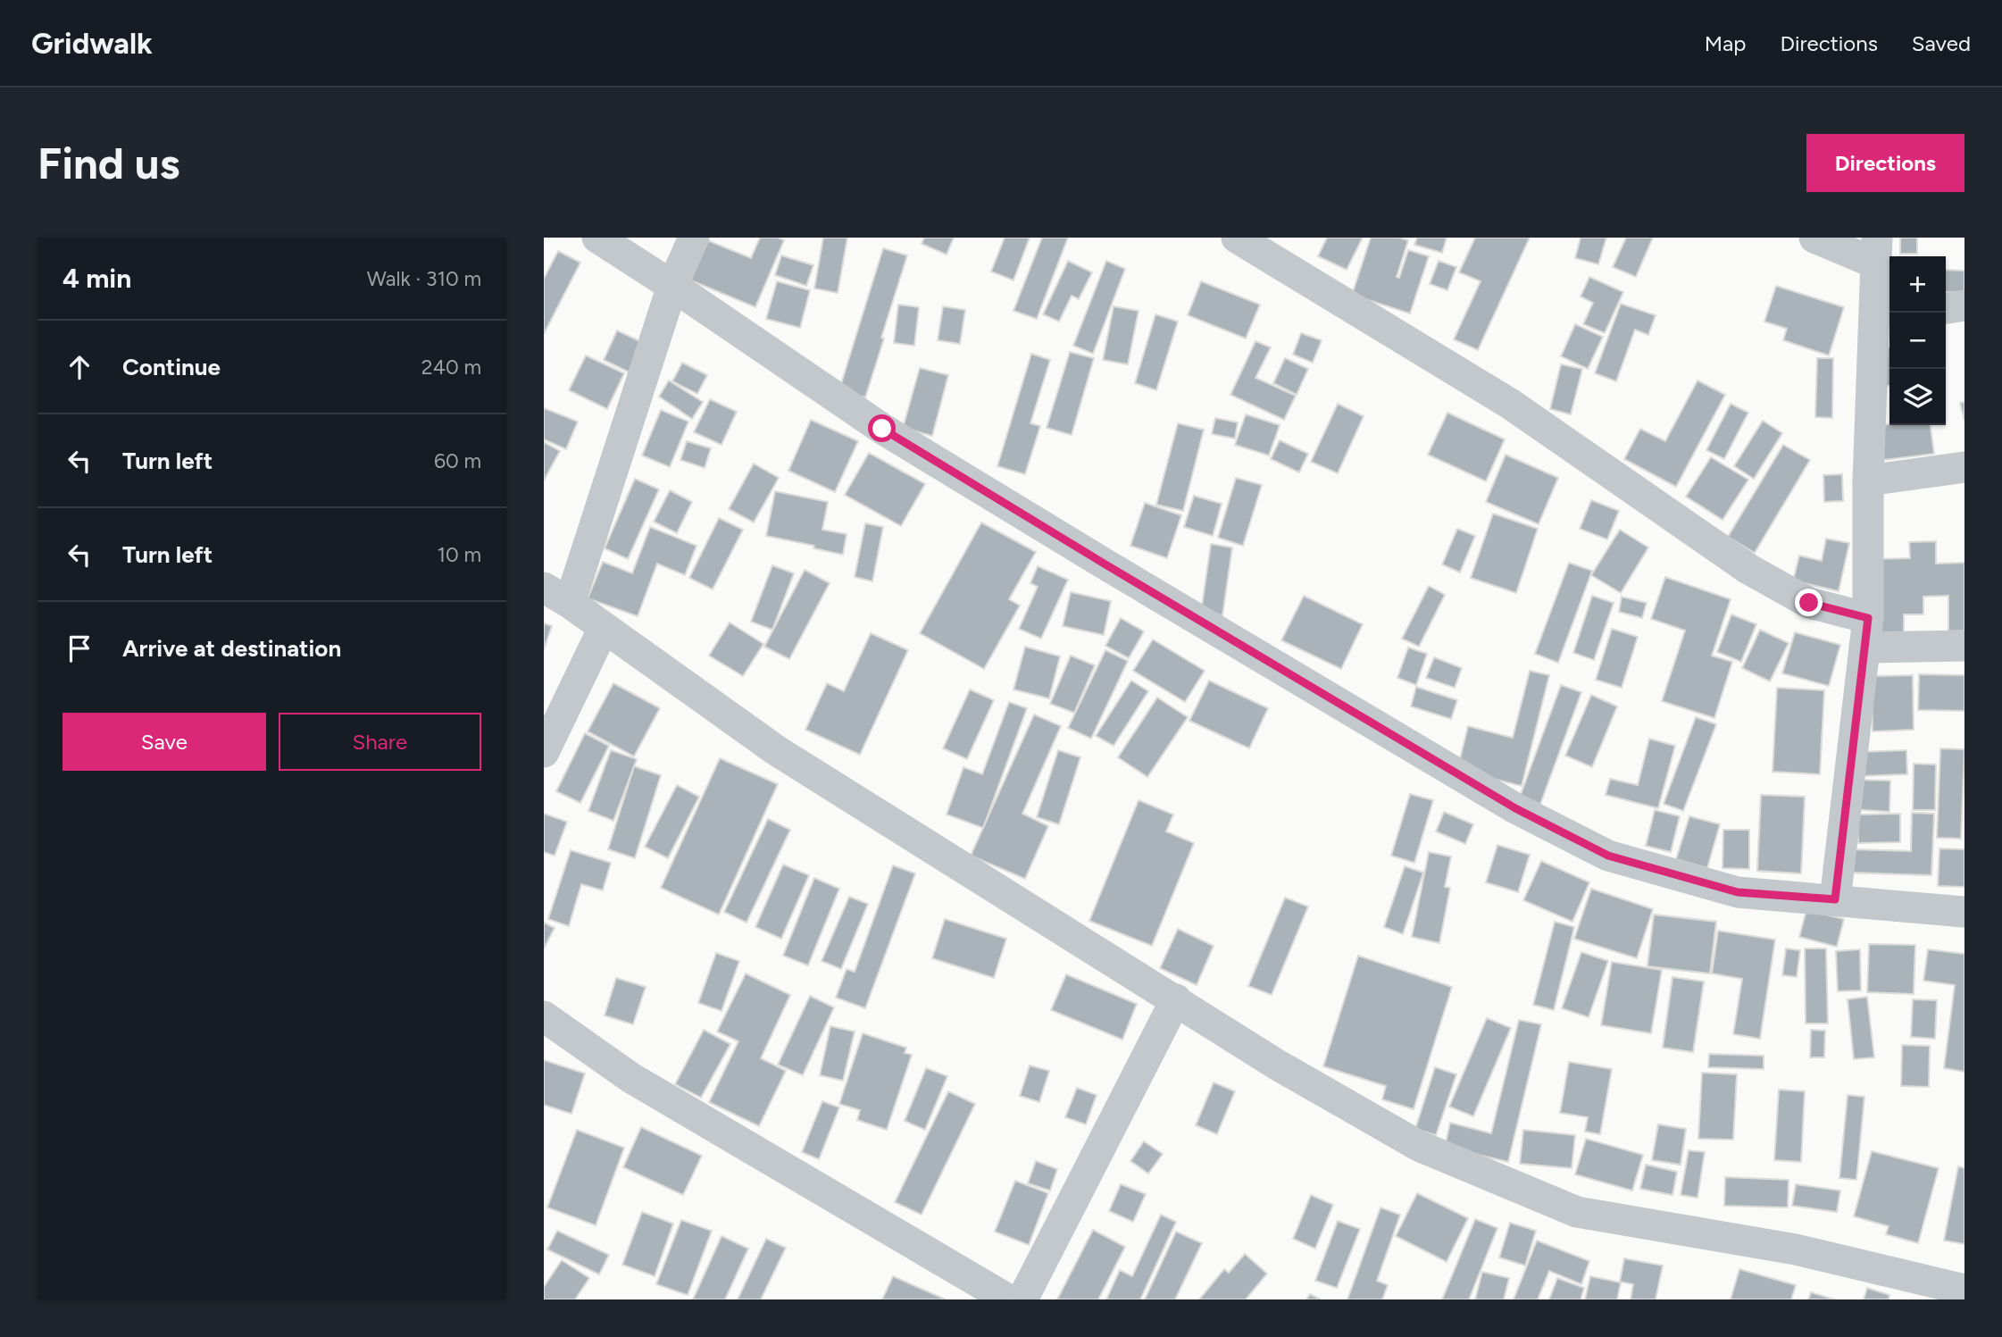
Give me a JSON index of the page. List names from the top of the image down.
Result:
{
  "page": {
    "header": "Gridwalk",
    "nav": ["Map", "Directions", "Saved"],
    "buttons": [
      "Directions",
      ["Save", "Share"]
    ],
    "title": "Find us",
    "heading": ["4 min", "Walk · 310 m"],
    "map_buttons": ["+", "−"],
    "list": [
      ["Continue", "240 m"],
      ["Turn left", "60 m"],
      ["Turn left", "10 m"],
      "Arrive at destination"
    ]
  }
}
